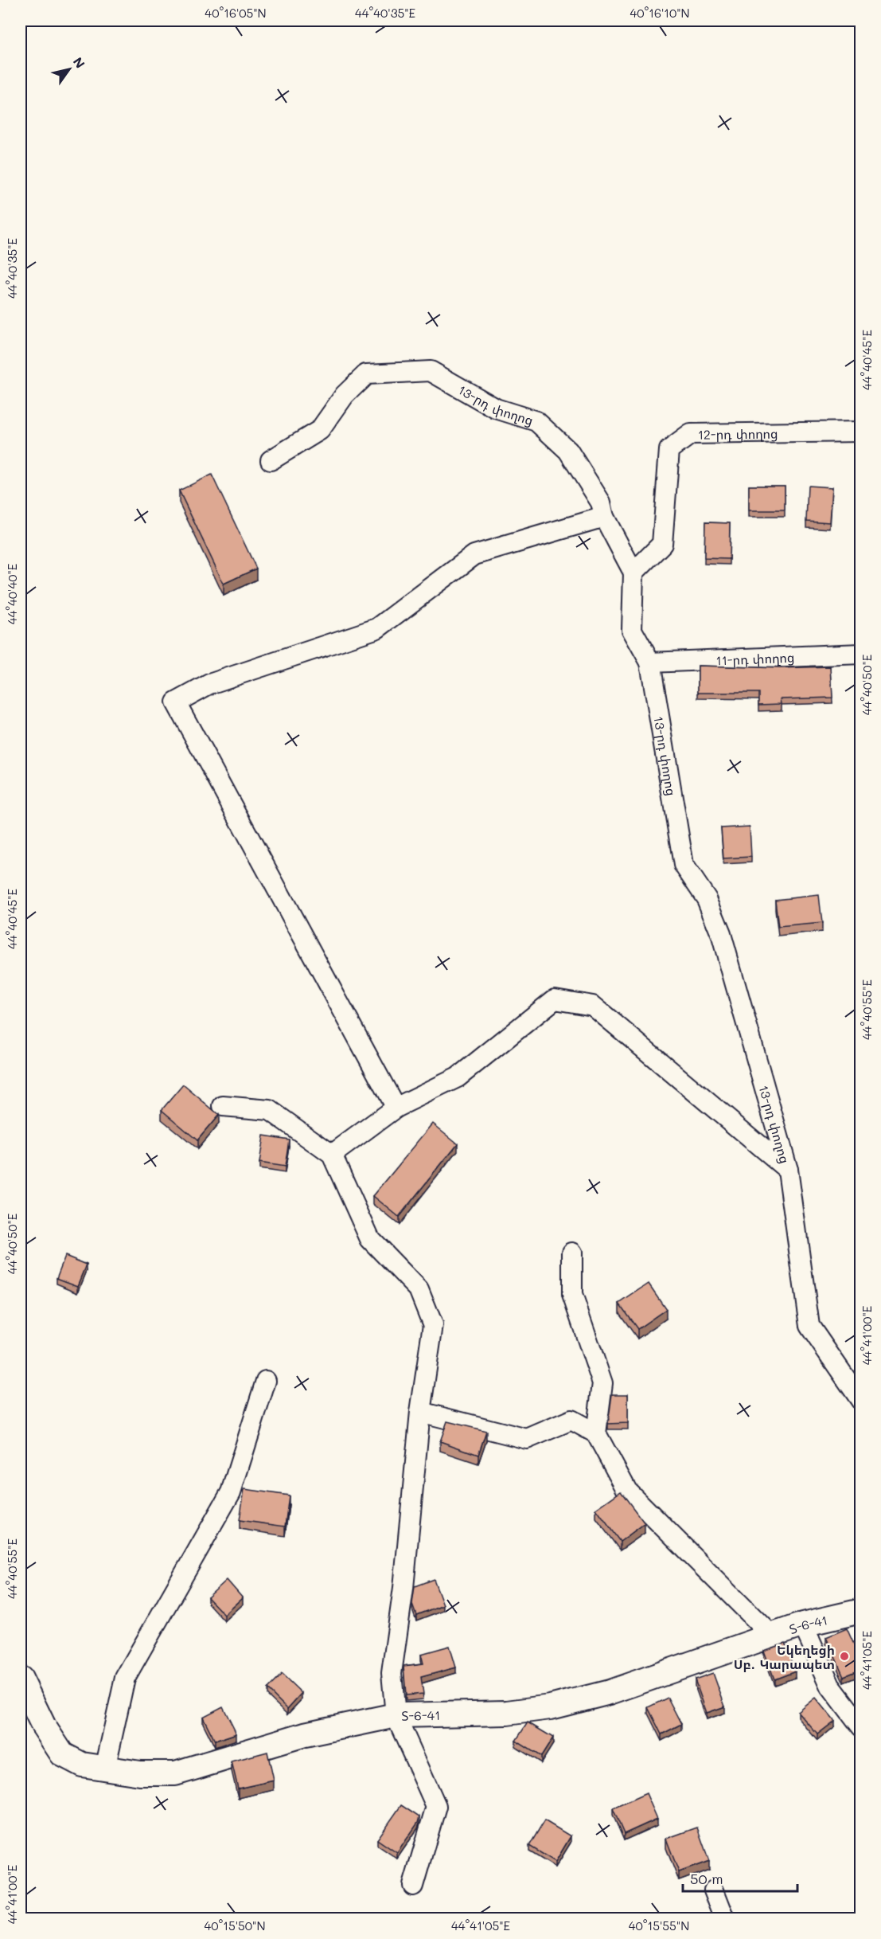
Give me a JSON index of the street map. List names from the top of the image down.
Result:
{
  "streets": {
    "main road": ["Տ-6-41"],
    "street": ["13-րդ փողոց", "12-րդ փողոց", "11-րդ փողոց"]
  },
  "crossings": [
    ["13-րդ փողոց", "12-րդ փողոց"],
    ["13-րդ փողոց", "11-րդ փողոց"]
  ],
  "places": ["Եկեղեցի Սբ. Կարապետ"],
  "scale_bar": "50 m",
  "north": "top right",
  "coordinates": [
    "40°16'05\"N",
    "44°40'35\"E",
    "40°16'10\"N",
    "44°40'45\"E",
    "44°40'40\"E",
    "44°40'50\"E",
    "44°40'55\"E",
    "44°41'00\"E",
    "44°41'05\"E",
    "40°15'50\"N",
    "40°15'55\"N"
  ]
}
